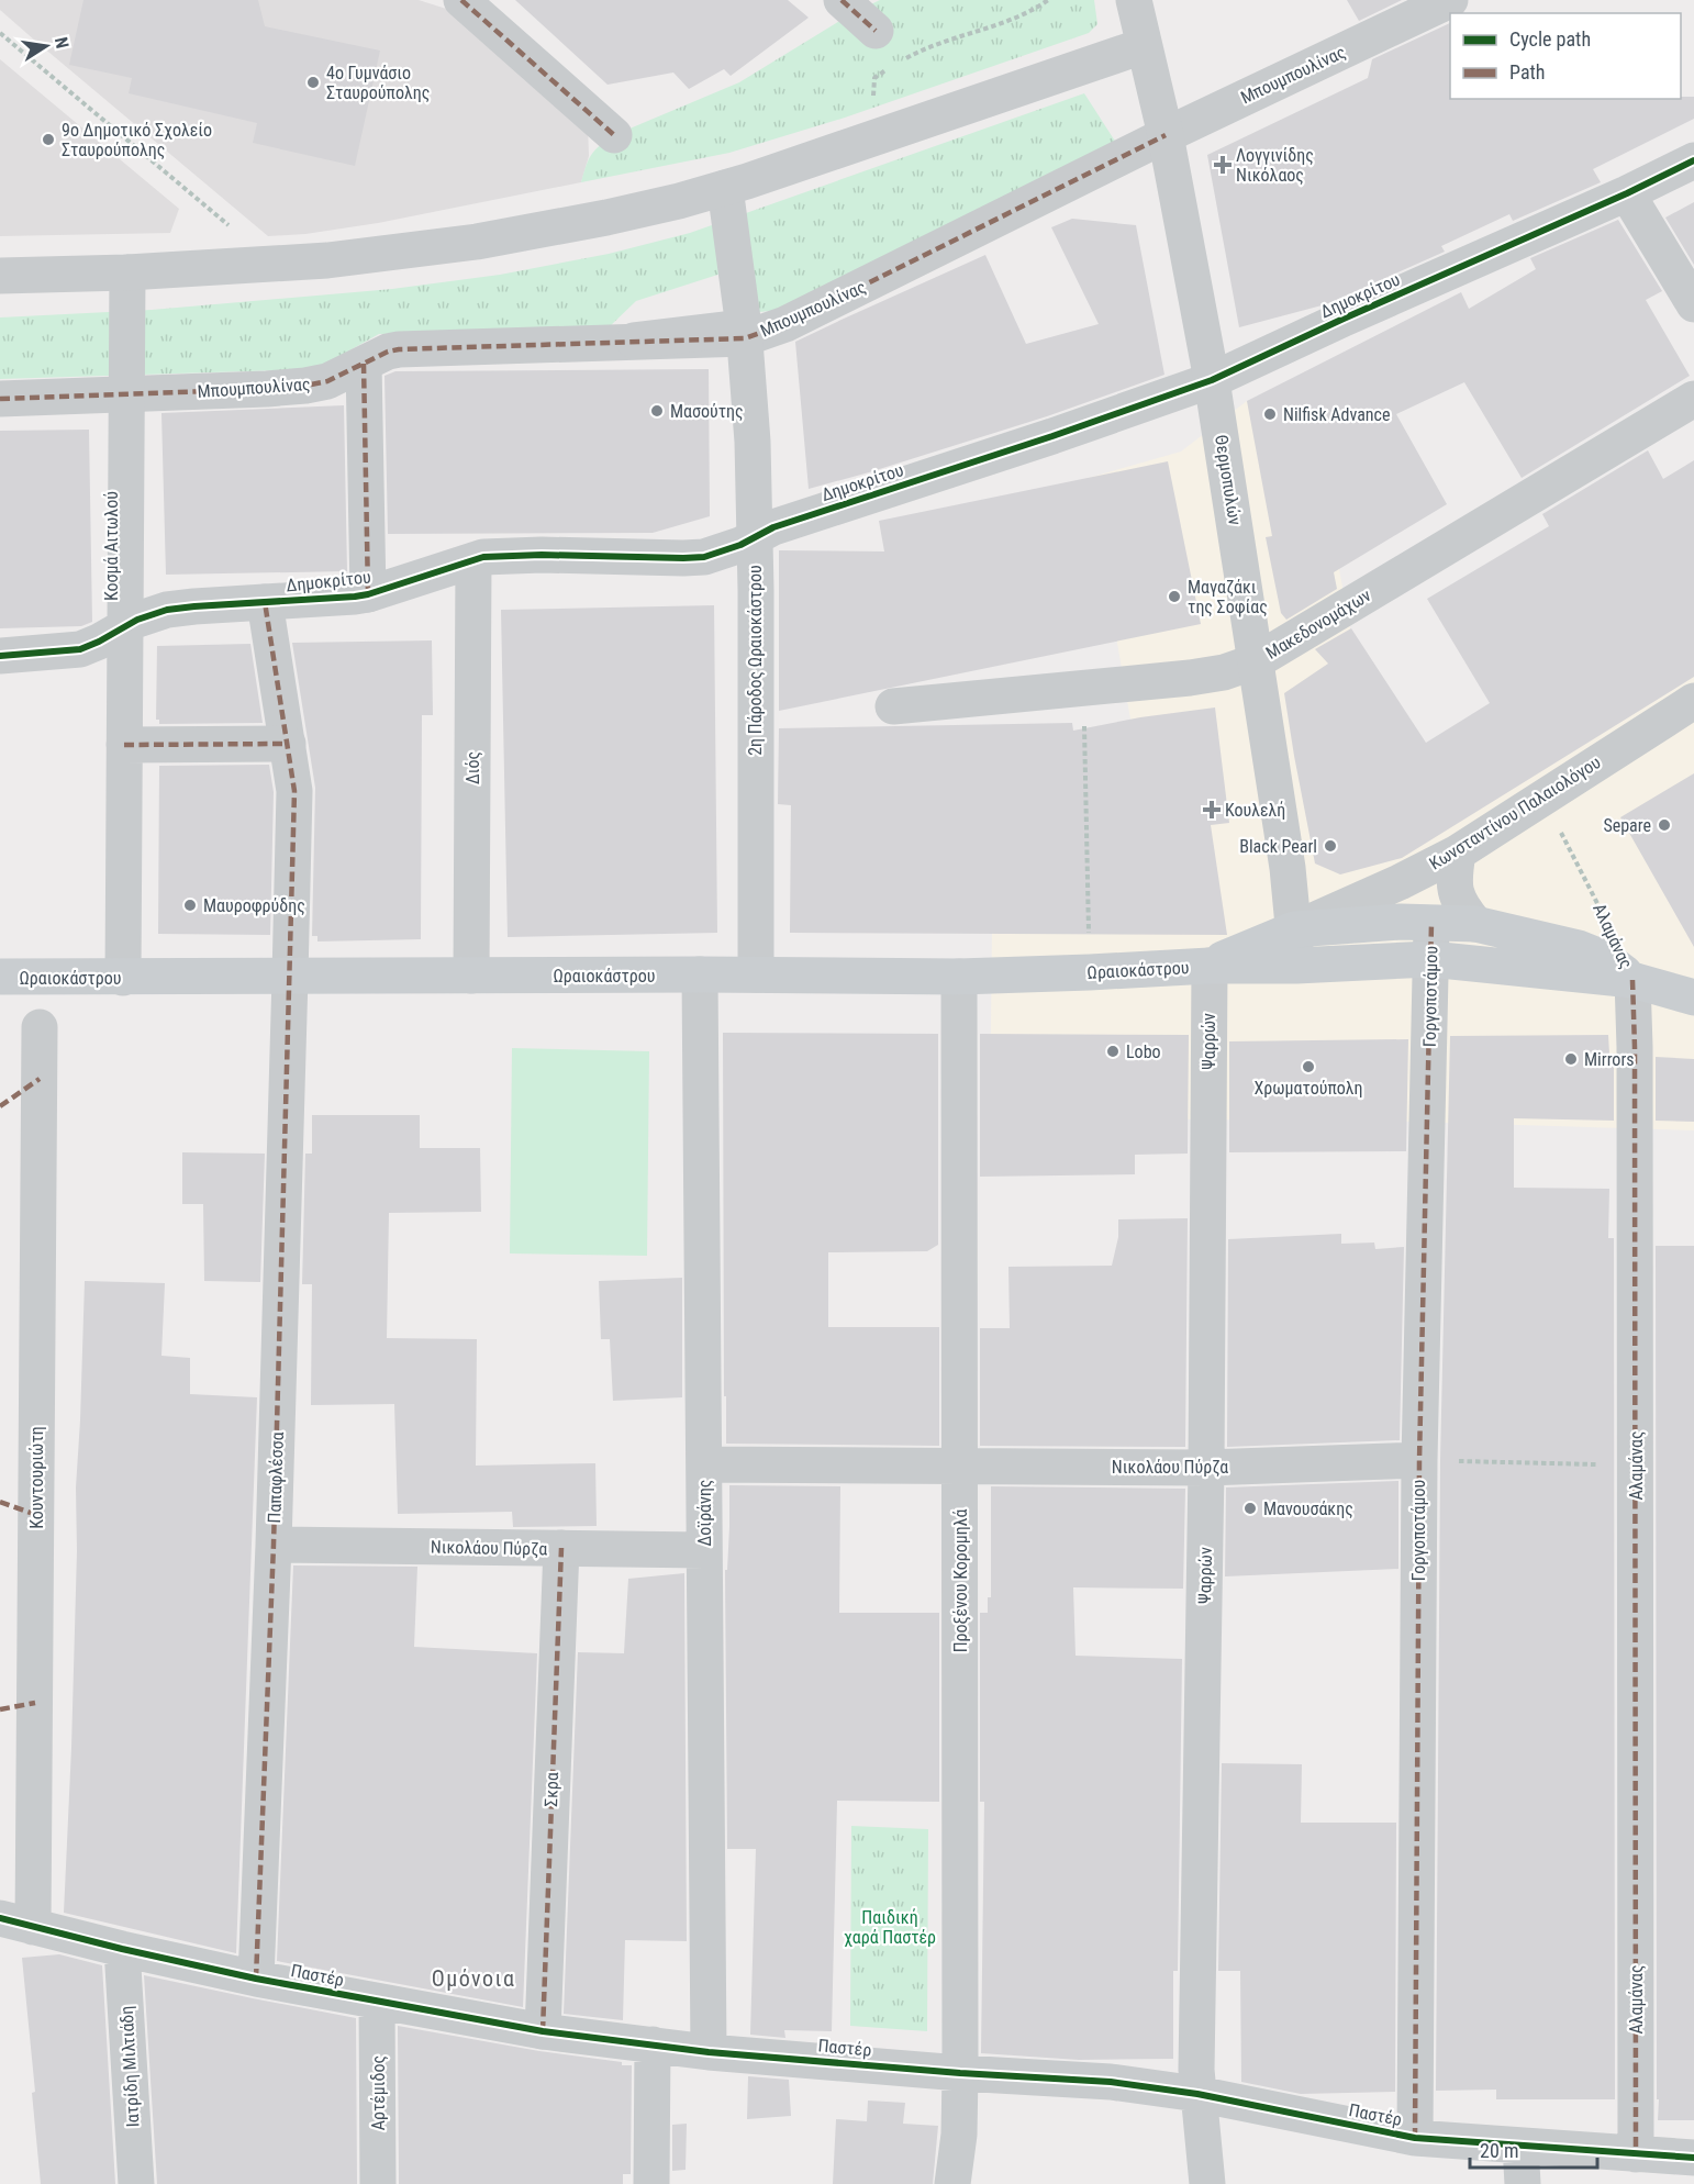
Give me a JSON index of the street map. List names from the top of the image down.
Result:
{
  "streets": {
    "main road": ["Ωραιοκάστρου"],
    "street": [
      "Μπουμπουλίνας",
      "Δημοκρίτου",
      "Θερμοπυλών",
      "Κοσμά Αιτωλού",
      "Μακεδονομάχων",
      "2η Πάροδος Ωραιοκάστρου",
      "Διός",
      "Κωνσταντίνου Παλαιολόγου",
      "Αλαμάνας",
      "Γοργοποτάμου",
      "Ψαρρών",
      "Νικολάου Πύρζα",
      "Κουντουριώτη",
      "Παπαφλέσσα",
      "Δοϊράνης",
      "Προξένου Κορομηλά",
      "Σκρα",
      "Παστέρ",
      "Ιατρίδη Μιλτιάδη",
      "Αρτέμιδος"
    ]
  },
  "crossings": [
    ["Μπουμπουλίνας", "Θερμοπυλών"],
    ["Μπουμπουλίνας", "Κοσμά Αιτωλού"],
    ["Μπουμπουλίνας", "2η Πάροδος Ωραιοκάστρου"],
    ["Δημοκρίτου", "Θερμοπυλών"],
    ["Δημοκρίτου", "Κοσμά Αιτωλού"],
    ["Δημοκρίτου", "2η Πάροδος Ωραιοκάστρου"],
    ["Δημοκρίτου", "Διός"],
    ["Δημοκρίτου", "Παπαφλέσσα"],
    ["Θερμοπυλών", "Μακεδονομάχων"],
    ["Θερμοπυλών", "Κωνσταντίνου Παλαιολόγου"],
    ["Θερμοπυλών", "Ωραιοκάστρου"],
    ["Κοσμά Αιτωλού", "Ωραιοκάστρου"],
    ["2η Πάροδος Ωραιοκάστρου", "Ωραιοκάστρου"],
    ["Διός", "Ωραιοκάστρου"],
    ["Κωνσταντίνου Παλαιολόγου", "Αλαμάνας"],
    ["Κωνσταντίνου Παλαιολόγου", "Ωραιοκάστρου"],
    ["Αλαμάνας", "Ωραιοκάστρου"],
    ["Αλαμάνας", "Παστέρ"],
    ["Ωραιοκάστρου", "Γοργοποτάμου"],
    ["Ωραιοκάστρου", "Ψαρρών"],
    ["Ωραιοκάστρου", "Παπαφλέσσα"],
    ["Ωραιοκάστρου", "Δοϊράνης"],
    ["Ωραιοκάστρου", "Προξένου Κορομηλά"],
    ["Γοργοποτάμου", "Νικολάου Πύρζα"],
    ["Γοργοποτάμου", "Παστέρ"],
    ["Ψαρρών", "Νικολάου Πύρζα"],
    ["Ψαρρών", "Παστέρ"],
    ["Νικολάου Πύρζα", "Παπαφλέσσα"],
    ["Νικολάου Πύρζα", "Δοϊράνης"],
    ["Νικολάου Πύρζα", "Προξένου Κορομηλά"],
    ["Νικολάου Πύρζα", "Σκρα"],
    ["Κουντουριώτη", "Παστέρ"],
    ["Παπαφλέσσα", "Παστέρ"],
    ["Δοϊράνης", "Παστέρ"],
    ["Προξένου Κορομηλά", "Παστέρ"],
    ["Σκρα", "Παστέρ"],
    ["Παστέρ", "Ιατρίδη Μιλτιάδη"],
    ["Παστέρ", "Αρτέμιδος"]
  ],
  "districts": ["Ομόνοια"],
  "parks": ["Παιδική χαρά Παστέρ"],
  "places": {
    "other": [
      "4ο Γυμνάσιο Σταυρούπολης",
      "9ο Δημοτικό Σχολείο Σταυρούπολης",
      "Μασούτης",
      "Nilfisk Advance",
      "Μαγαζάκι της Σοφίας",
      "Separe",
      "Black Pearl",
      "Μαυροφρύδης",
      "Lobo",
      "Mirrors",
      "Χρωματούπολη",
      "Μανουσάκης"
    ],
    "health": ["Λογγινίδης Νικόλαος", "Κουλελή"]
  },
  "legend": ["Cycle path", "Path"],
  "scale_bar": "20 m",
  "north": "right"
}
